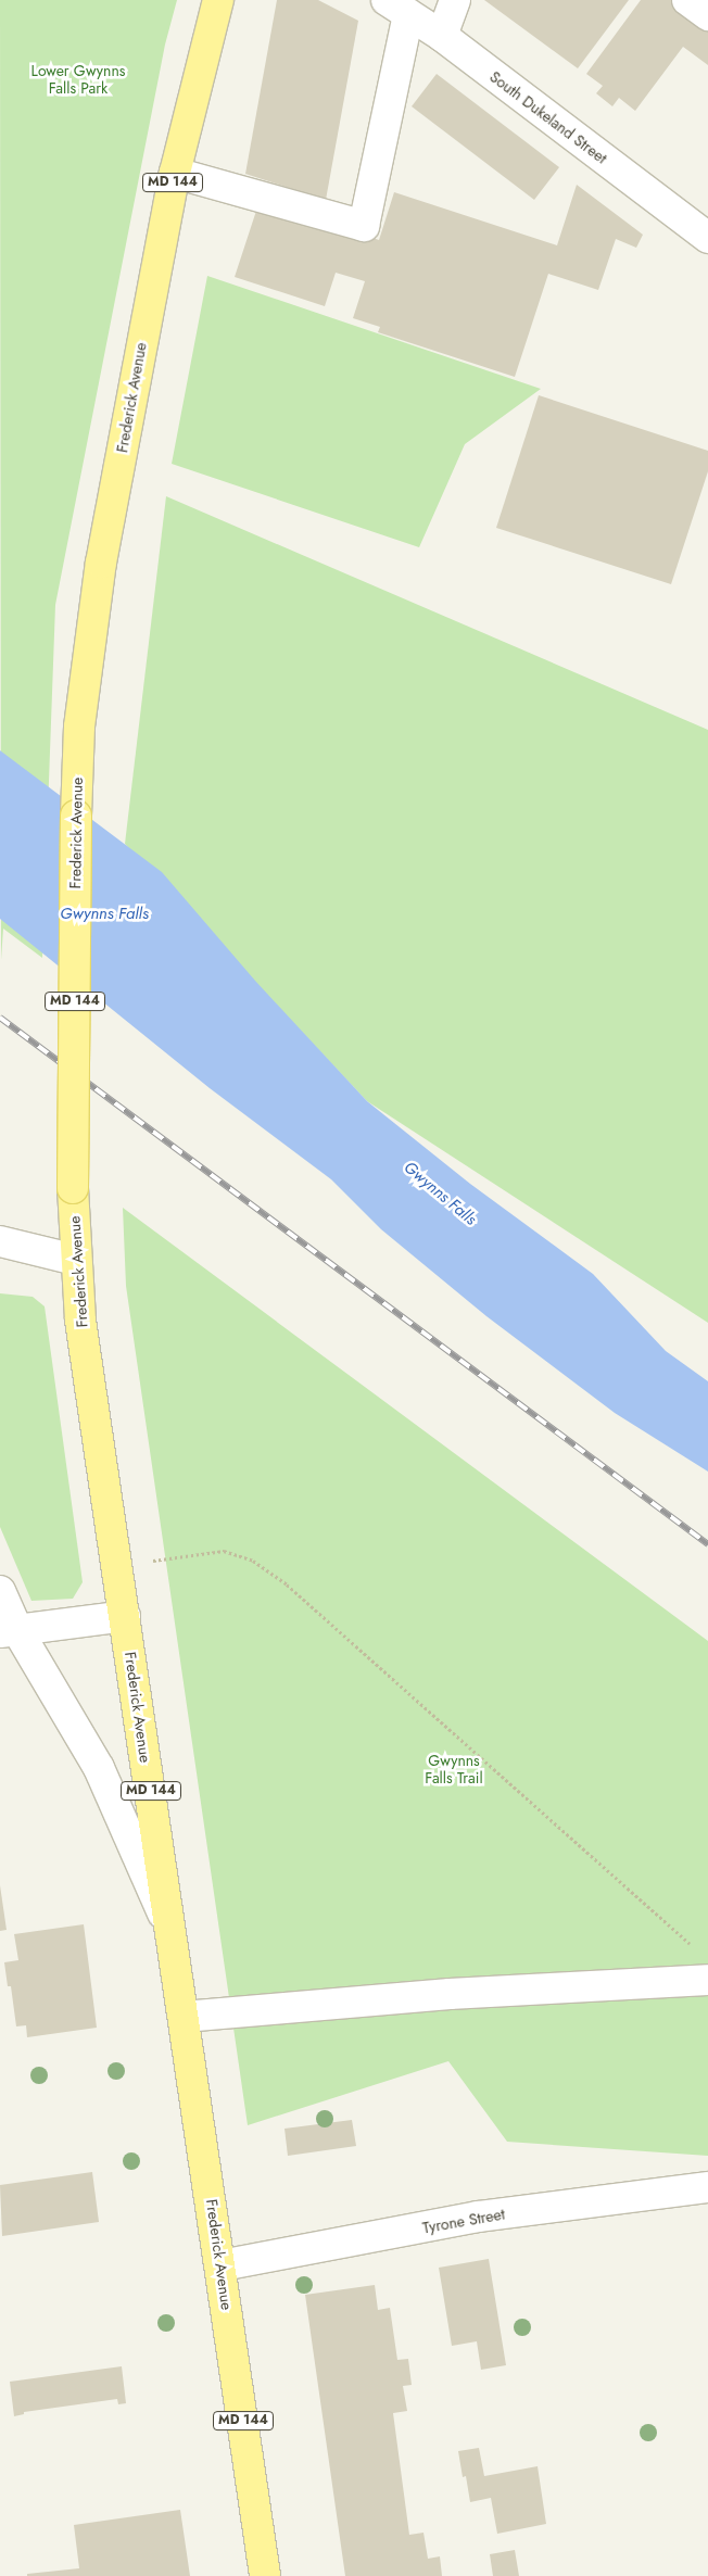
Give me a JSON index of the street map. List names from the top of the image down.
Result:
{
  "streets": {
    "main road": ["MD 144", "Frederick Avenue"],
    "street": ["South Dukeland Street", "Tyrone Street"]
  },
  "crossings": [
    ["Frederick Avenue", "Tyrone Street"]
  ],
  "water": ["Gwynns Falls"],
  "parks": ["Lower Gwynns Falls Park", "Gwynns Falls Trail"]
}
